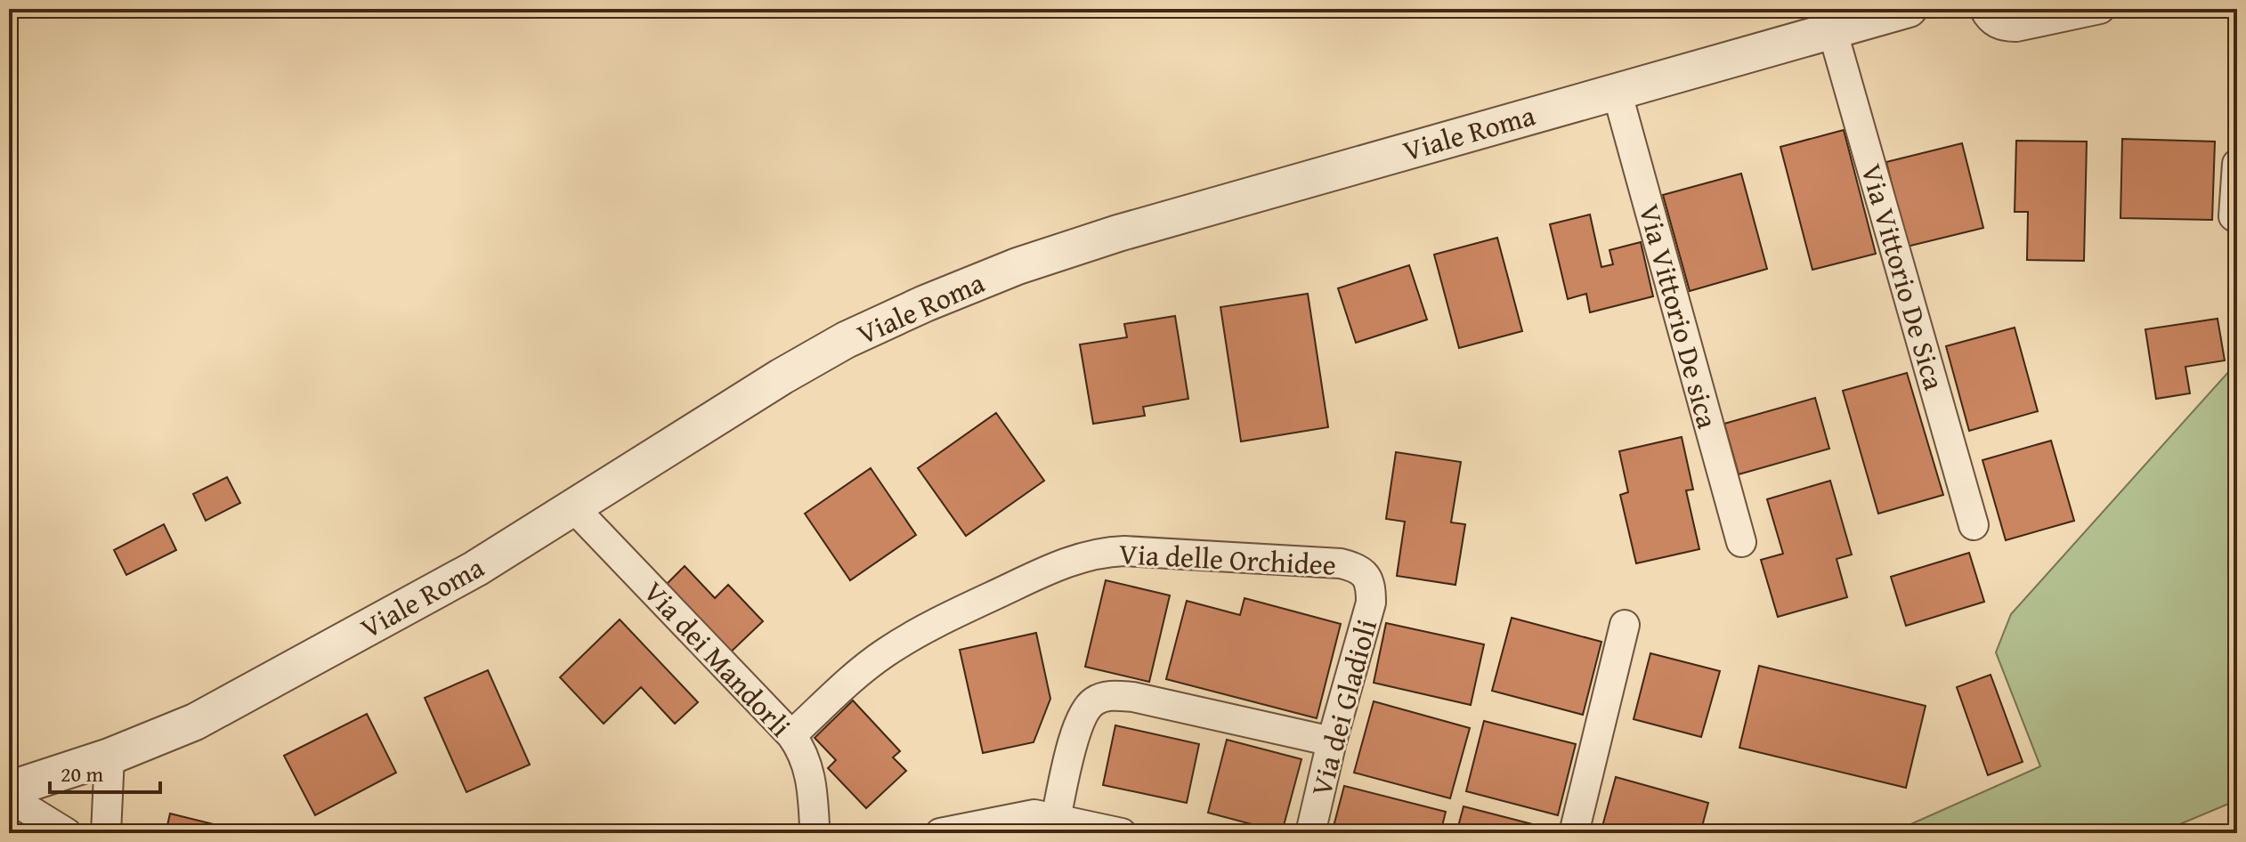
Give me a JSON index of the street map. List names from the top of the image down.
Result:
{
  "streets": {
    "street": [
      "Viale Roma",
      "Via Vittorio De Sica",
      "Via Vittorio De sica",
      "Via delle Orchidee",
      "Via dei Mandorli",
      "Via dei Gladioli"
    ]
  },
  "crossings": [
    ["Viale Roma", "Via Vittorio De Sica"],
    ["Viale Roma", "Via Vittorio De sica"],
    ["Viale Roma", "Via dei Mandorli"],
    ["Via delle Orchidee", "Via dei Mandorli"],
    ["Via delle Orchidee", "Via dei Gladioli"]
  ],
  "scale_bar": "20 m"
}
